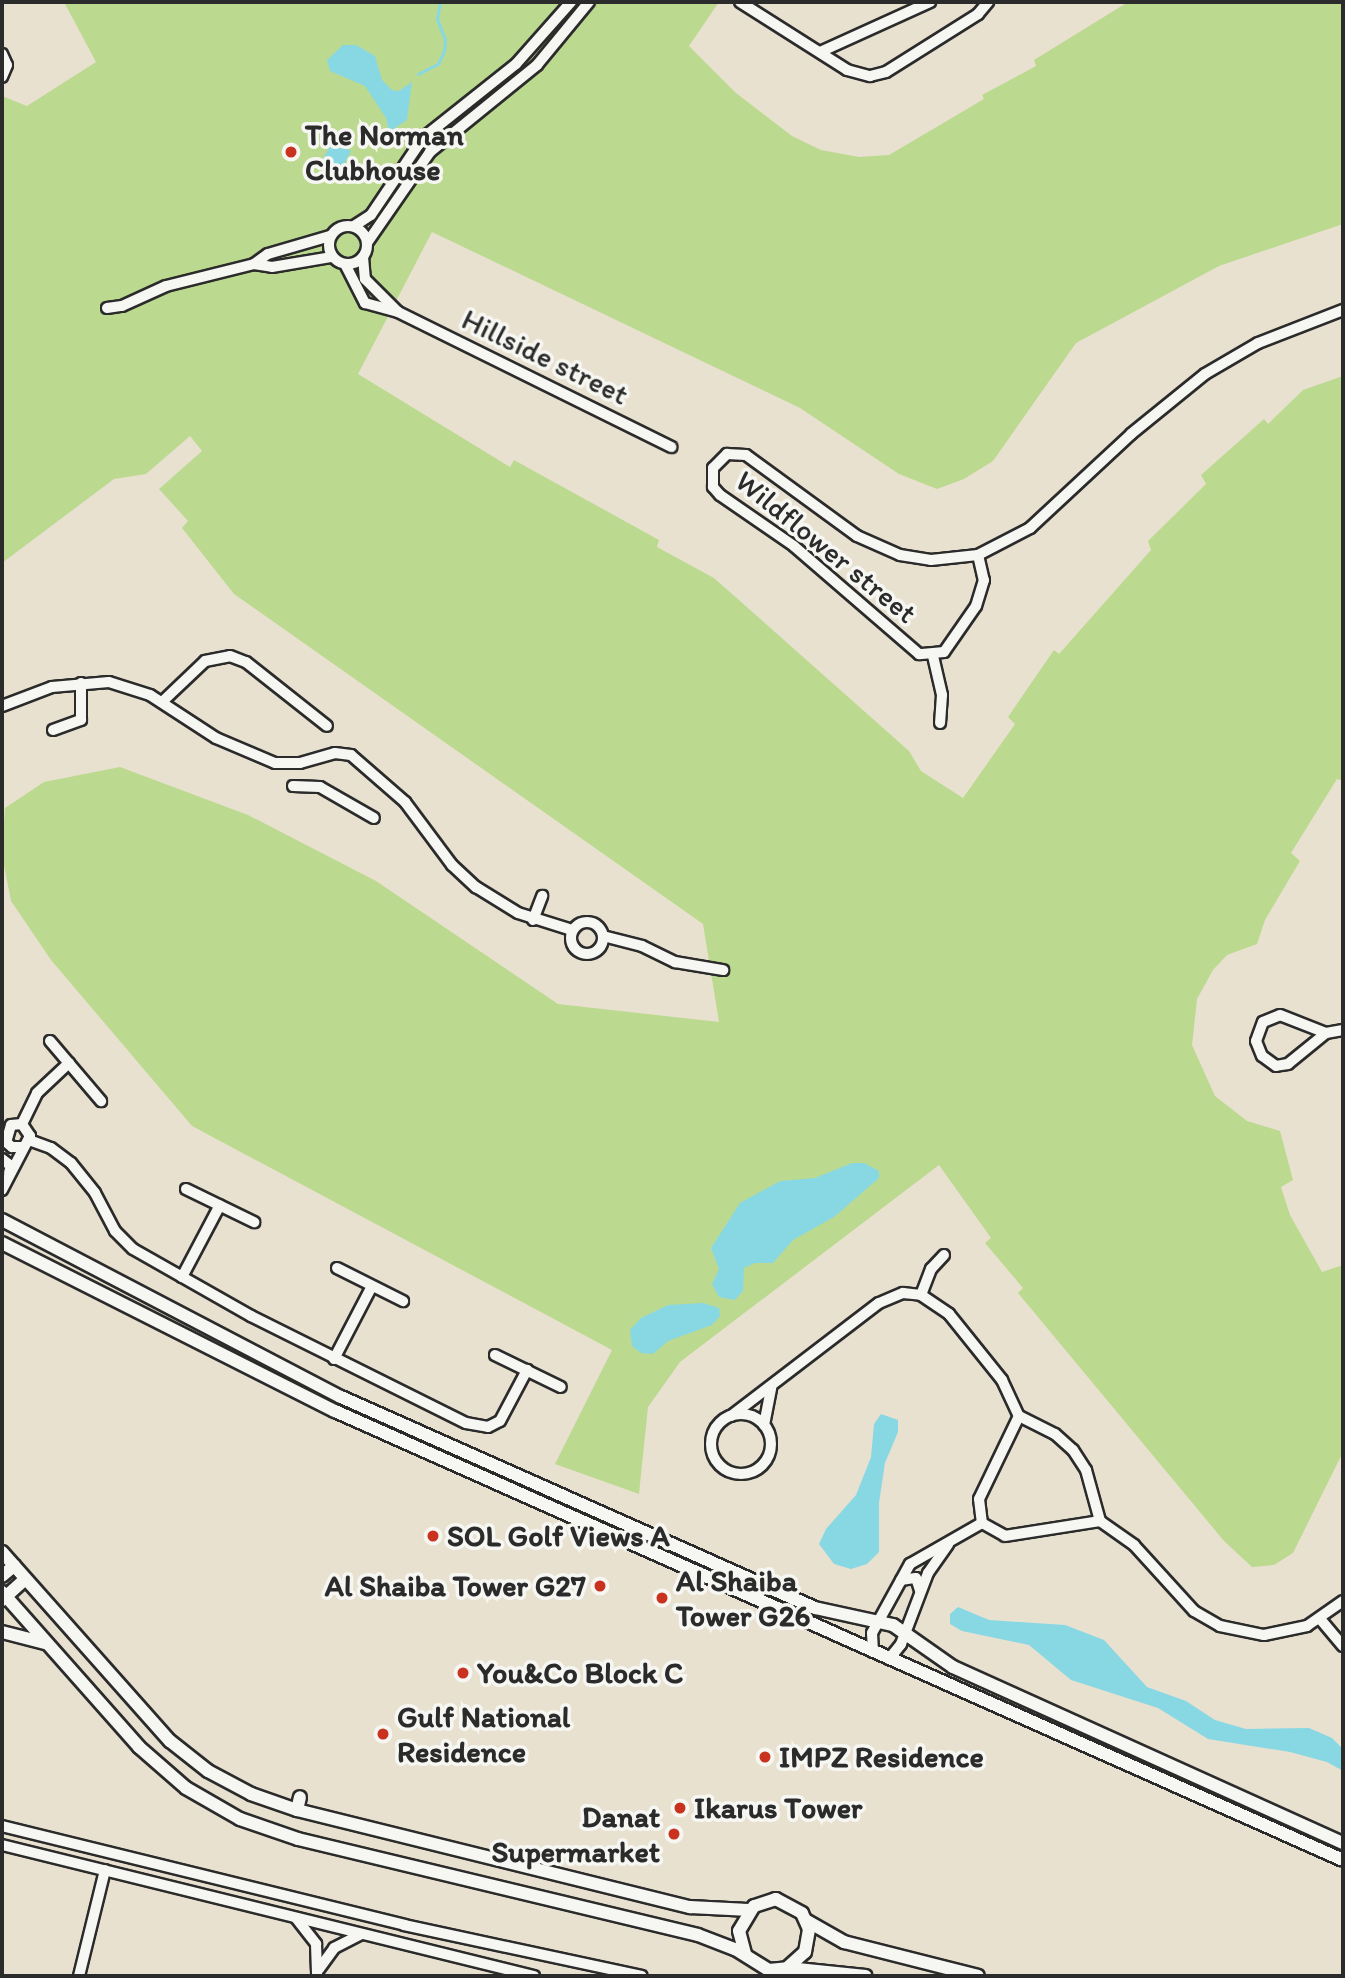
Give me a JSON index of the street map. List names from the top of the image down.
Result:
{
  "streets": {
    "street": ["Hillside street", "Wildflower street"]
  },
  "places": [
    "The Norman Clubhouse",
    "SOL Golf Views A",
    "Al Shaiba Tower G27",
    "Al Shaiba Tower G26",
    "You&Co Block C",
    "Gulf National Residence",
    "IMPZ Residence",
    "Ikarus Tower",
    "Danat Supermarket"
  ]
}
